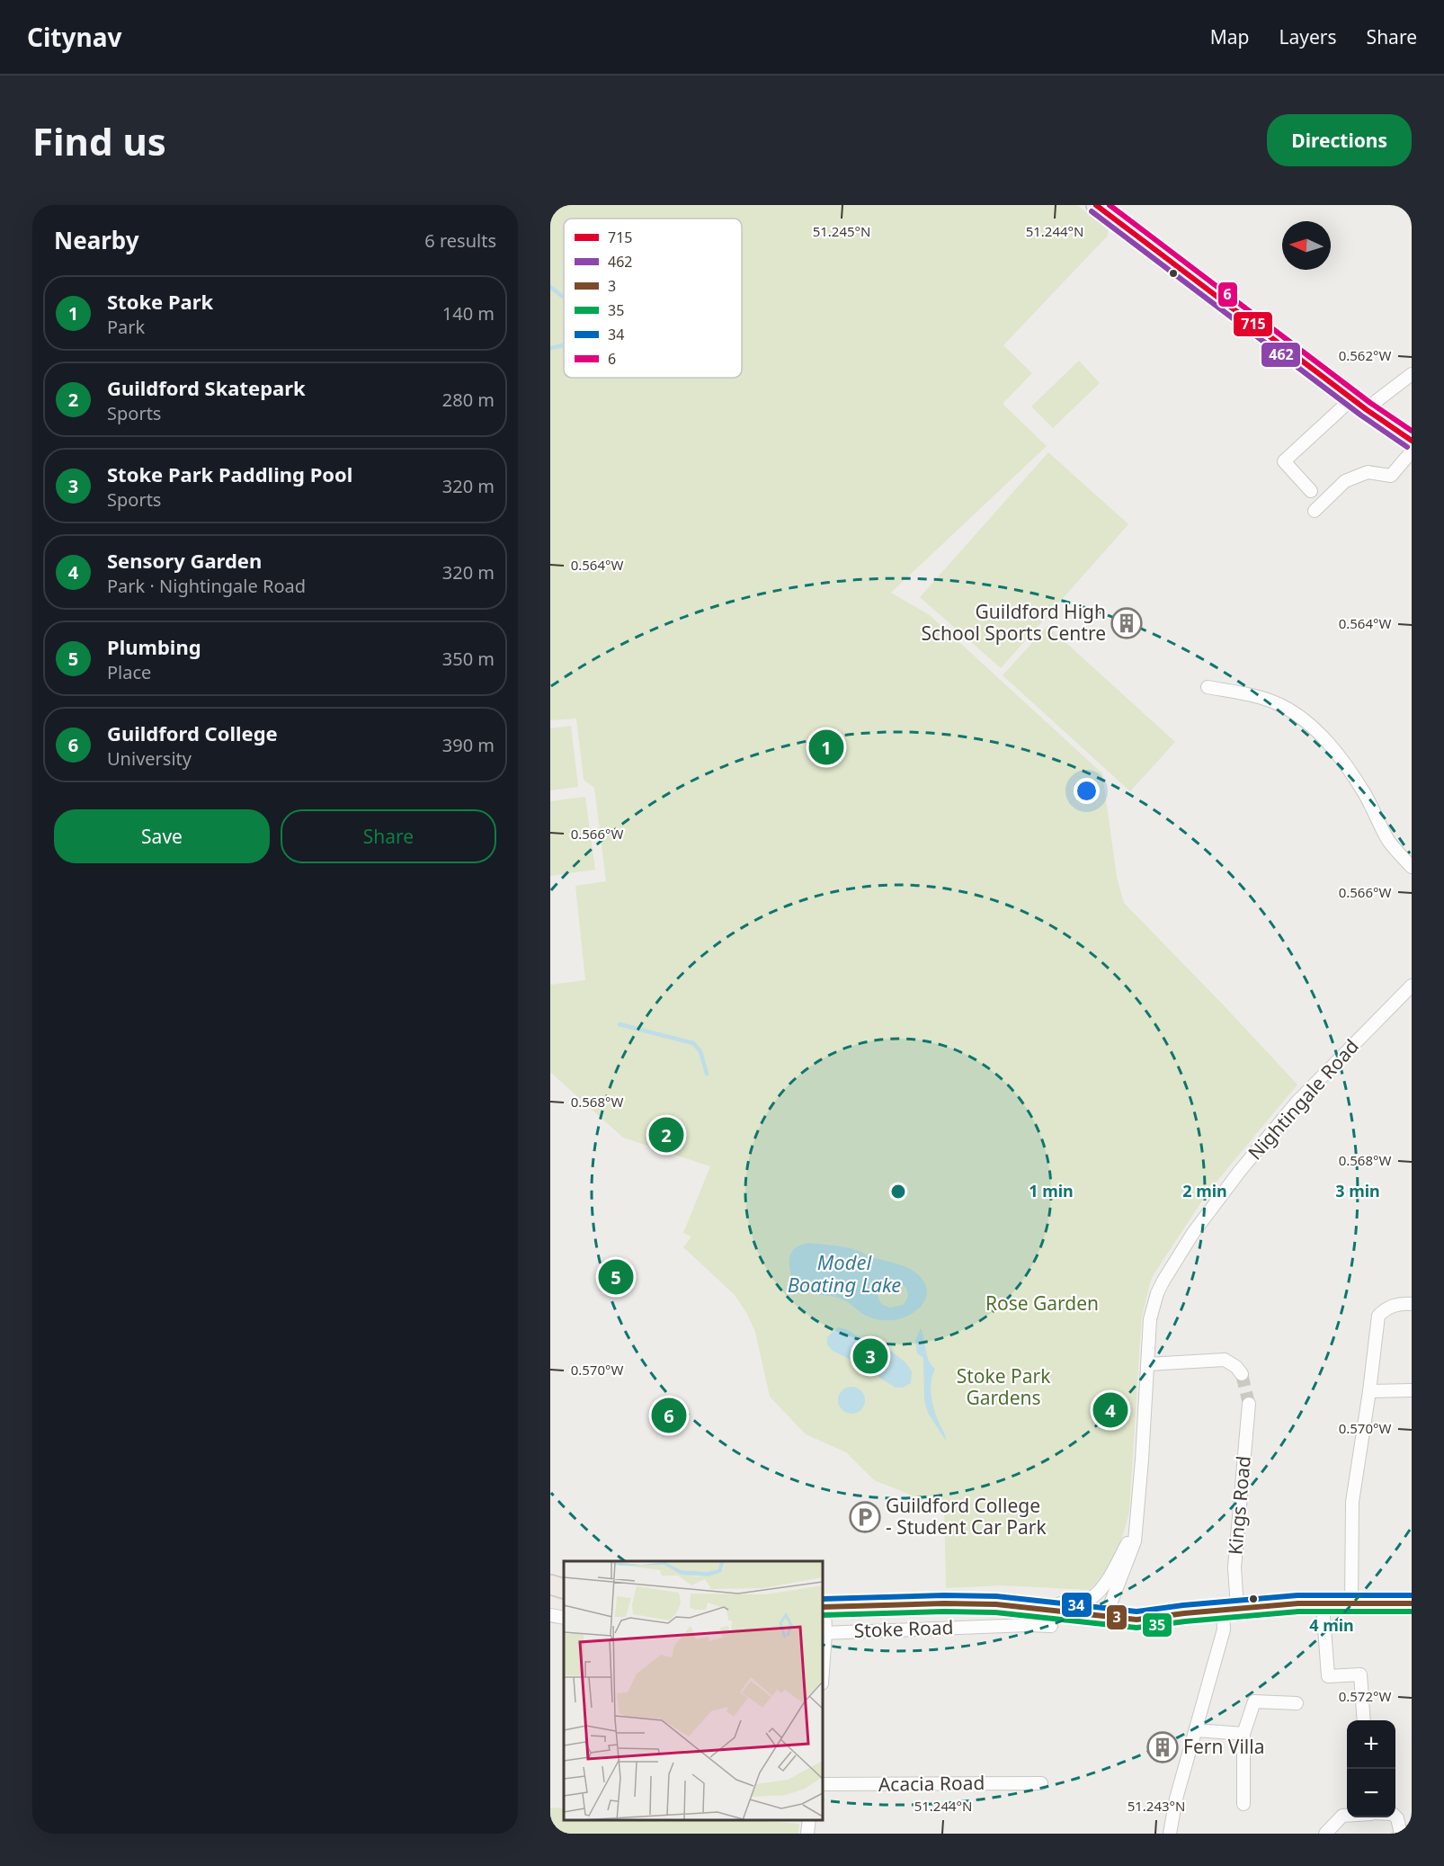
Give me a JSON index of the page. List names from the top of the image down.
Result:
{
  "streets": {
    "main road": ["Stoke Road"],
    "street": ["Nightingale Road", "Kings Road", "Acacia Road"]
  },
  "crossings": [
    ["Nightingale Road", "Stoke Road"],
    ["Kings Road", "Stoke Road"]
  ],
  "water": ["Model Boating Lake"],
  "parks": ["Rose Garden", "Stoke Park Gardens"],
  "places": {
    "building": ["Guildford High School Sports Centre", "Fern Villa"],
    "parking": ["Guildford College - Student Car Park"]
  },
  "lines": [
    "transit line 715",
    "transit line 6",
    "transit line 462",
    "transit line 34",
    "transit line 3",
    "transit line 35"
  ],
  "legend": [
    "715",
    "462",
    "3",
    "35",
    "34",
    "6"
  ],
  "north": "left",
  "page": {
    "header": "Citynav",
    "nav": ["Map", "Layers", "Share"],
    "buttons": [
      "Directions",
      ["Save", "Share"]
    ],
    "title": "Find us",
    "heading": ["Nearby", "6 results"],
    "list": [
      {
        "mark": "1",
        "name": "Stoke Park",
        "note": "Park",
        "value": "140 m"
      },
      {
        "mark": "2",
        "name": "Guildford Skatepark",
        "note": "Sports",
        "value": "280 m"
      },
      {
        "mark": "3",
        "name": "Stoke Park Paddling Pool",
        "note": "Sports",
        "value": "320 m"
      },
      {
        "mark": "4",
        "name": "Sensory Garden",
        "note": "Park · Nightingale Road",
        "value": "320 m"
      },
      {
        "mark": "5",
        "name": "Plumbing",
        "note": "Place",
        "value": "350 m"
      },
      {
        "mark": "6",
        "name": "Guildford College",
        "note": "University",
        "value": "390 m"
      }
    ],
    "pins": [
      "1",
      "2",
      "5",
      "3",
      "4",
      "6"
    ],
    "map_buttons": ["+", "−"]
  },
  "coordinates": [
    "51.245°N",
    "51.244°N",
    "0.562°W",
    "0.564°W",
    "0.566°W",
    "0.568°W",
    "0.570°W",
    "0.572°W",
    "51.243°N"
  ],
  "rings": [
    "1 min",
    "2 min",
    "3 min",
    "4 min"
  ]
}
